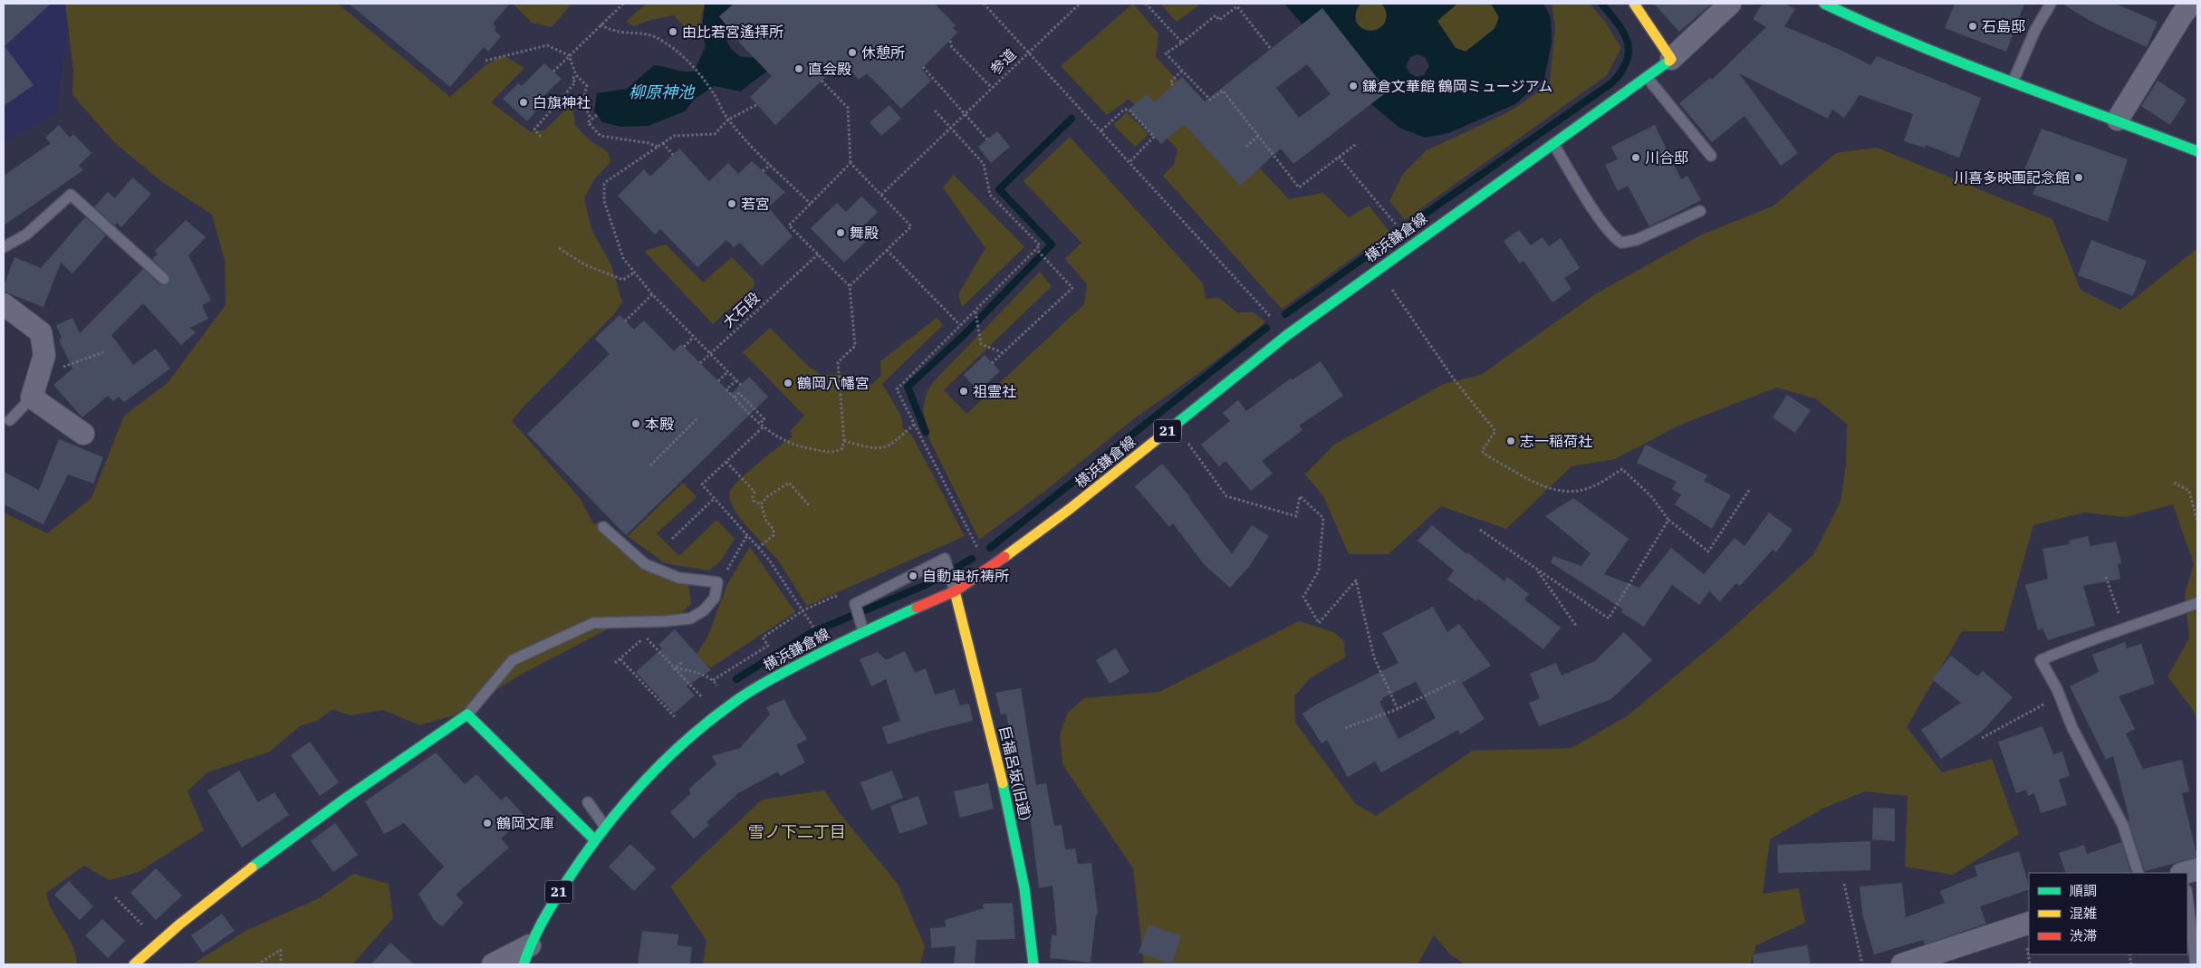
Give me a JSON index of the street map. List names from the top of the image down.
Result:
{
  "streets": {
    "main road": ["横浜鎌倉線", "21", "巨福呂坂(旧道)"],
    "path": ["参道", "大石段"]
  },
  "crossings": [
    ["横浜鎌倉線", "21"],
    ["横浜鎌倉線", "巨福呂坂(旧道)"]
  ],
  "districts": ["雪ノ下二丁目"],
  "water": ["柳原神池"],
  "places": [
    "石島邸",
    "由比若宮遙拝所",
    "休憩所",
    "直会殿",
    "鎌倉文華館 鶴岡ミュージアム",
    "白旗神社",
    "川合邸",
    "川喜多映画記念館",
    "若宮",
    "舞殿",
    "鶴岡八幡宮",
    "祖霊社",
    "本殿",
    "志一稲荷社",
    "自動車祈祷所",
    "鶴岡文庫"
  ],
  "legend": ["順調", "混雑", "渋滞"]
}
